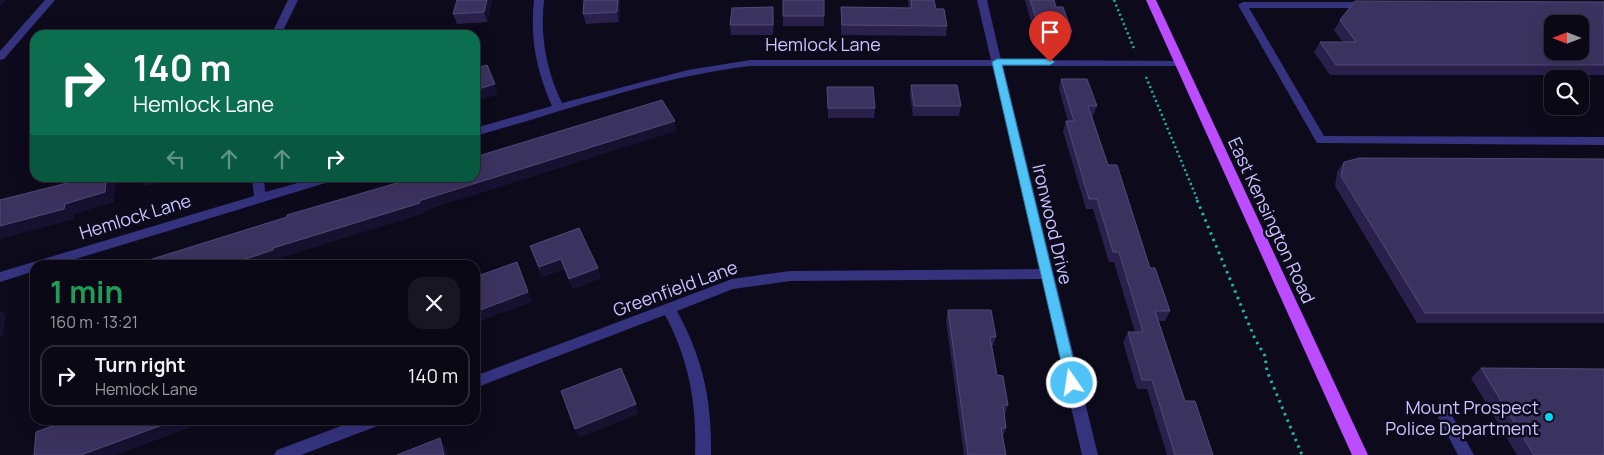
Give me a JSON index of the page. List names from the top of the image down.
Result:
{
  "streets": {
    "main road": ["East Kensington Road"],
    "street": ["Hemlock Lane", "Ironwood Drive", "Greenfield Lane"]
  },
  "crossings": [
    ["Hemlock Lane", "East Kensington Road"],
    ["Hemlock Lane", "Ironwood Drive"],
    ["Ironwood Drive", "Greenfield Lane"]
  ],
  "places": ["Mount Prospect Police Department"],
  "north": "left",
  "page": {
    "turn": ["140 m", "Hemlock Lane"],
    "heading": ["1 min", "160 m · 13:21"],
    "list": [
      {
        "name": "Turn right",
        "note": "Hemlock Lane",
        "value": "140 m"
      }
    ]
  }
}
